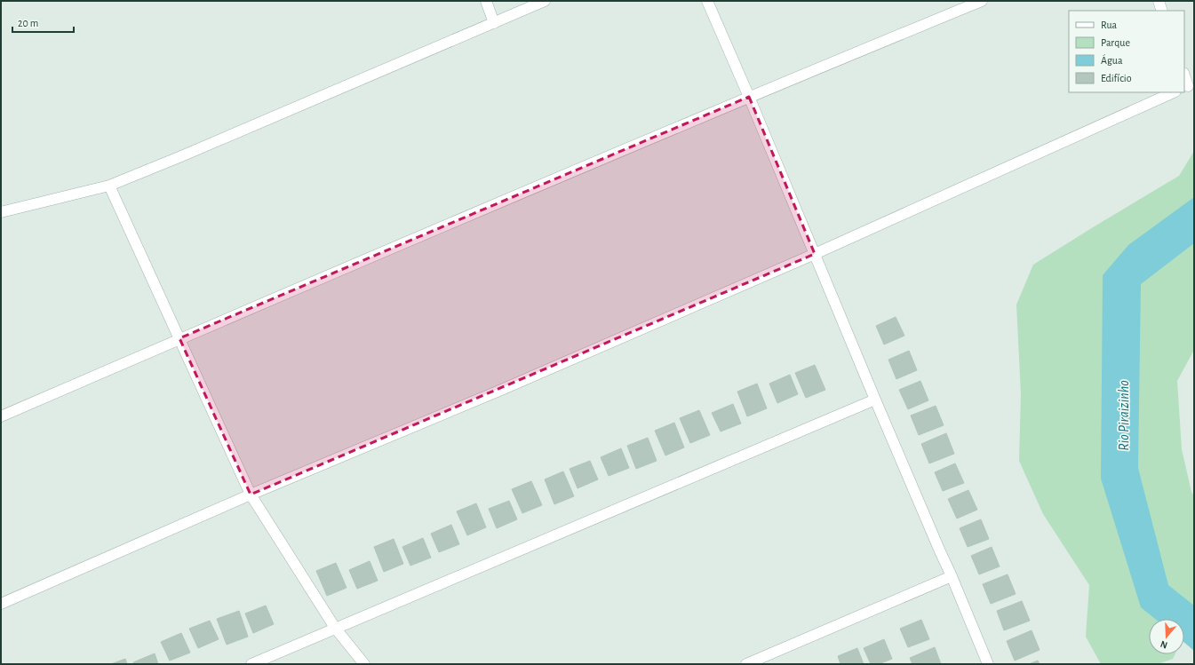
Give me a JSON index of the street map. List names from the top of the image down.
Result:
{
  "water": ["Rio Piraizinho"],
  "legend": [
    "Rua",
    "Parque",
    "Água",
    "Edifício"
  ],
  "scale_bar": "20 m",
  "north": "bottom"
}
